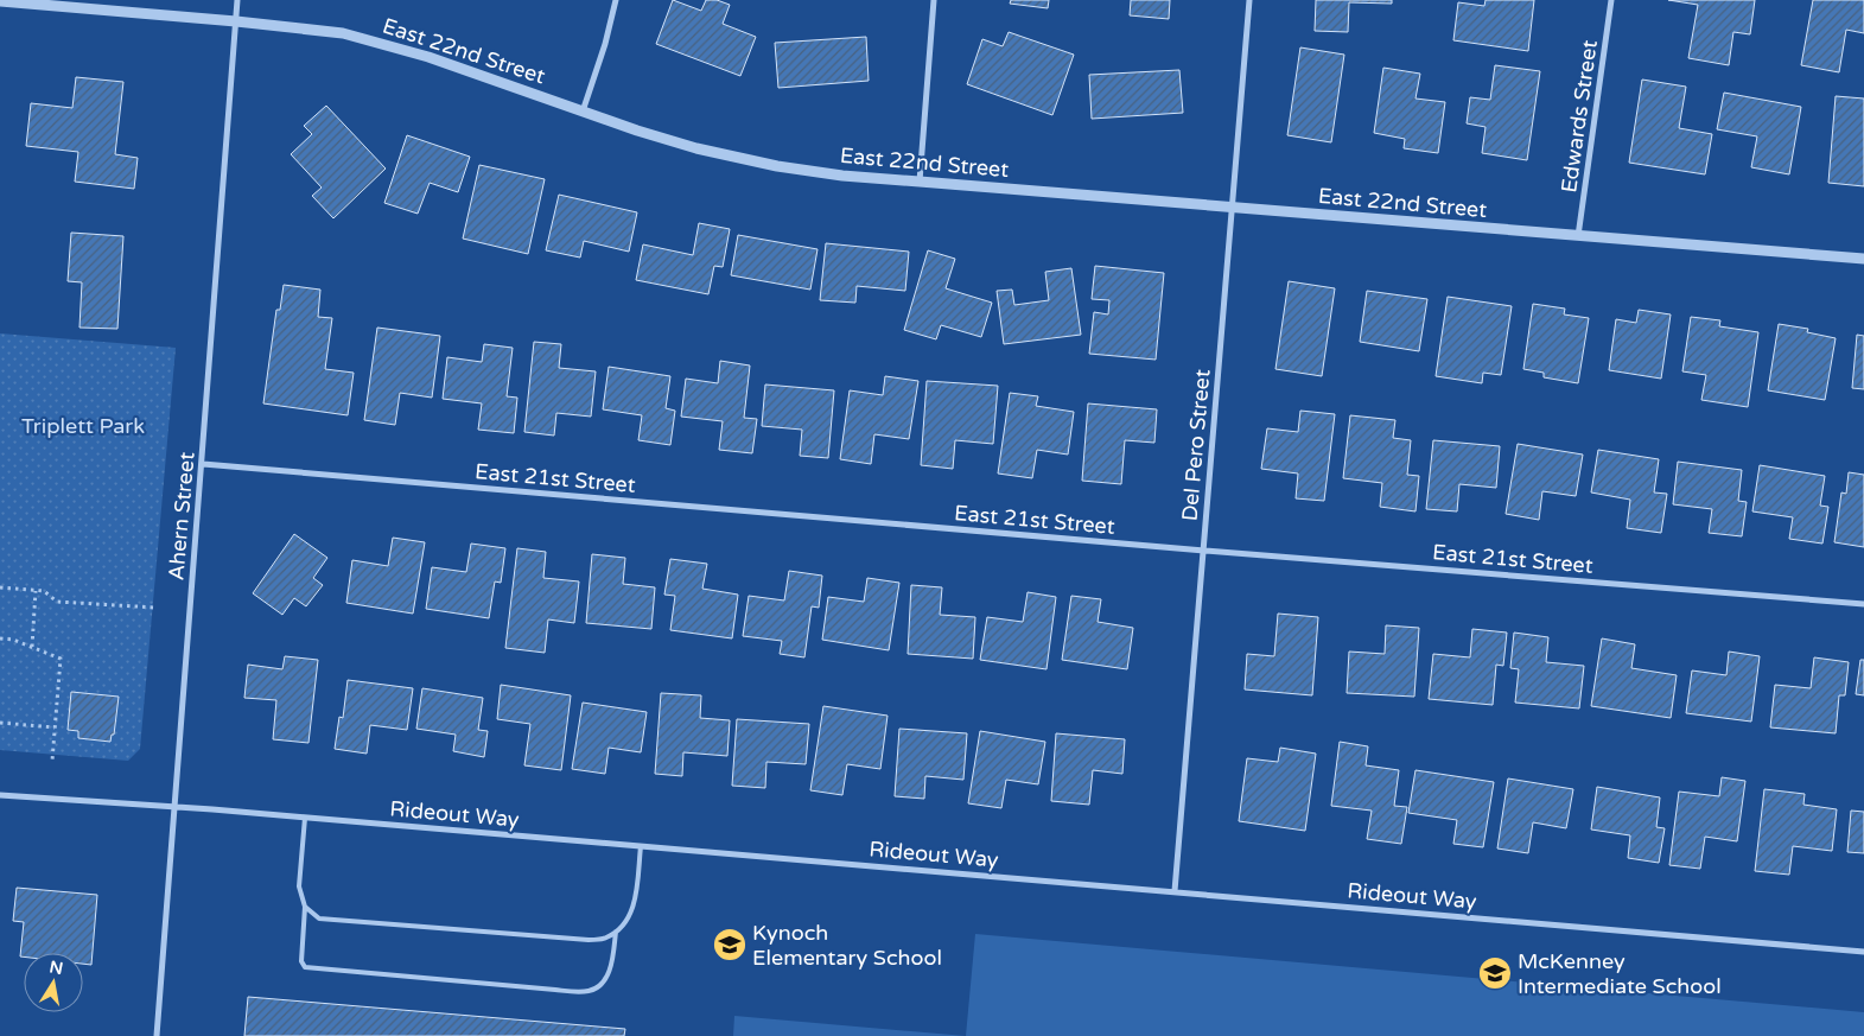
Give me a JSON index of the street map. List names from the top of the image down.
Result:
{
  "streets": {
    "street": [
      "East 22nd Street",
      "Edwards Street",
      "Del Pero Street",
      "East 21st Street",
      "Ahern Street",
      "Rideout Way"
    ]
  },
  "crossings": [
    ["East 22nd Street", "Edwards Street"],
    ["East 22nd Street", "Del Pero Street"],
    ["East 22nd Street", "Ahern Street"],
    ["Del Pero Street", "East 21st Street"],
    ["Del Pero Street", "Rideout Way"],
    ["East 21st Street", "Ahern Street"],
    ["Ahern Street", "Rideout Way"]
  ],
  "parks": ["Triplett Park"],
  "places": {
    "school or university": ["Kynoch Elementary School", "McKenney Intermediate School"]
  },
  "north": "top"
}
